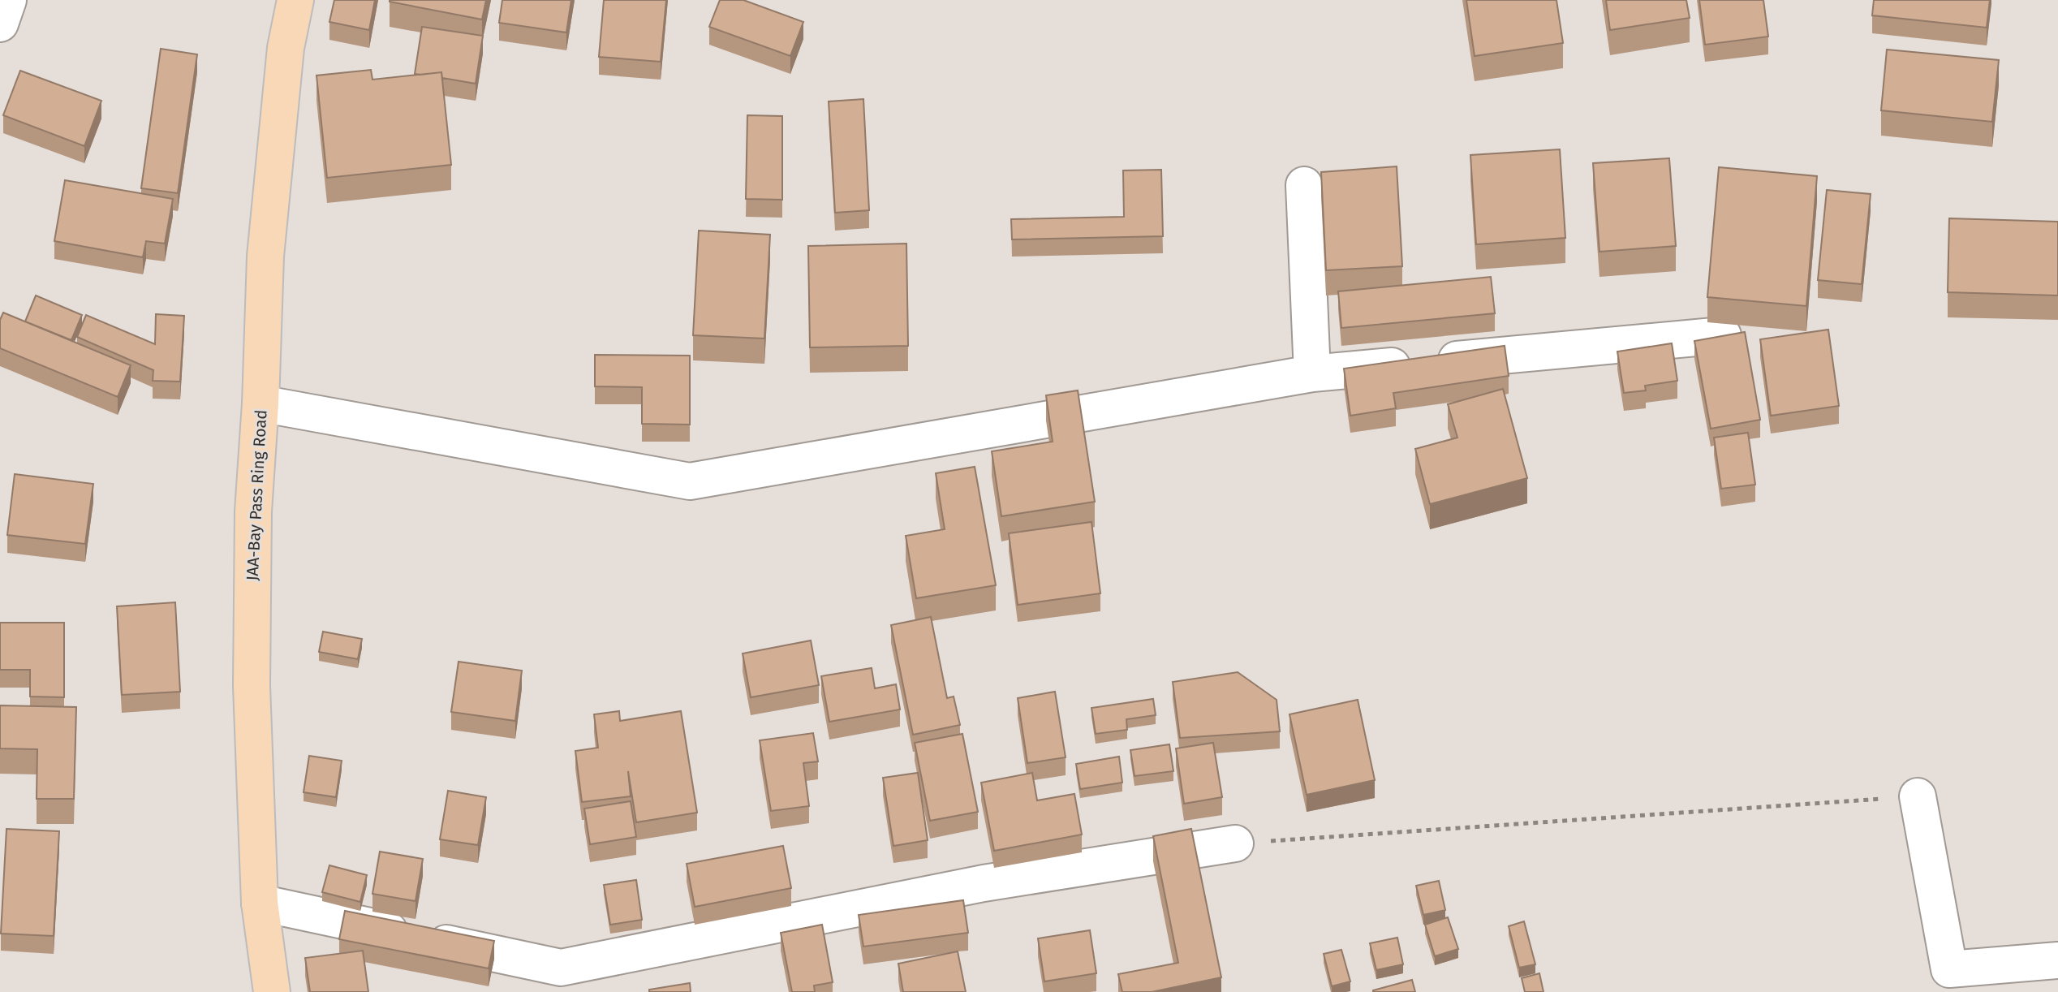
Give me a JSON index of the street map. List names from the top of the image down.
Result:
{
  "streets": {
    "highway": ["JAA-Bay Pass Ring Road"]
  }
}
